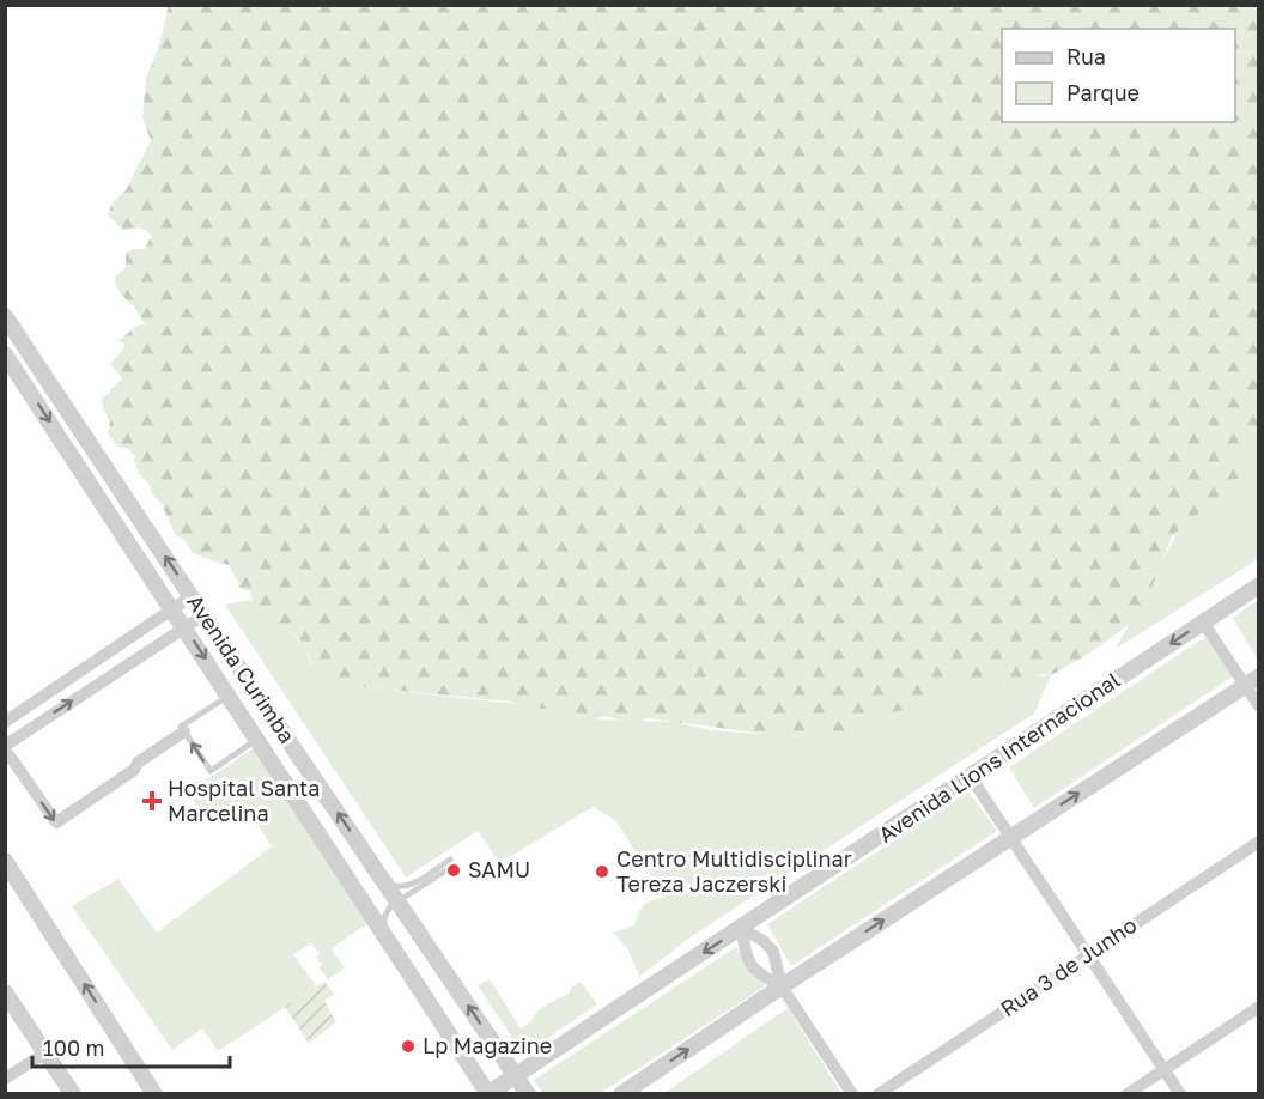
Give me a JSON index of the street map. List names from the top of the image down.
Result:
{
  "streets": {
    "street": ["Avenida Curimba", "Avenida Lions Internacional", "Rua 3 de Junho"]
  },
  "crossings": [
    ["Avenida Curimba", "Avenida Lions Internacional"]
  ],
  "places": {
    "health": ["Hospital Santa Marcelina"],
    "other": ["SAMU", "Centro Multidisciplinar Tereza Jaczerski", "Lp Magazine"]
  },
  "legend": ["Rua", "Parque"],
  "scale_bar": "100 m"
}
